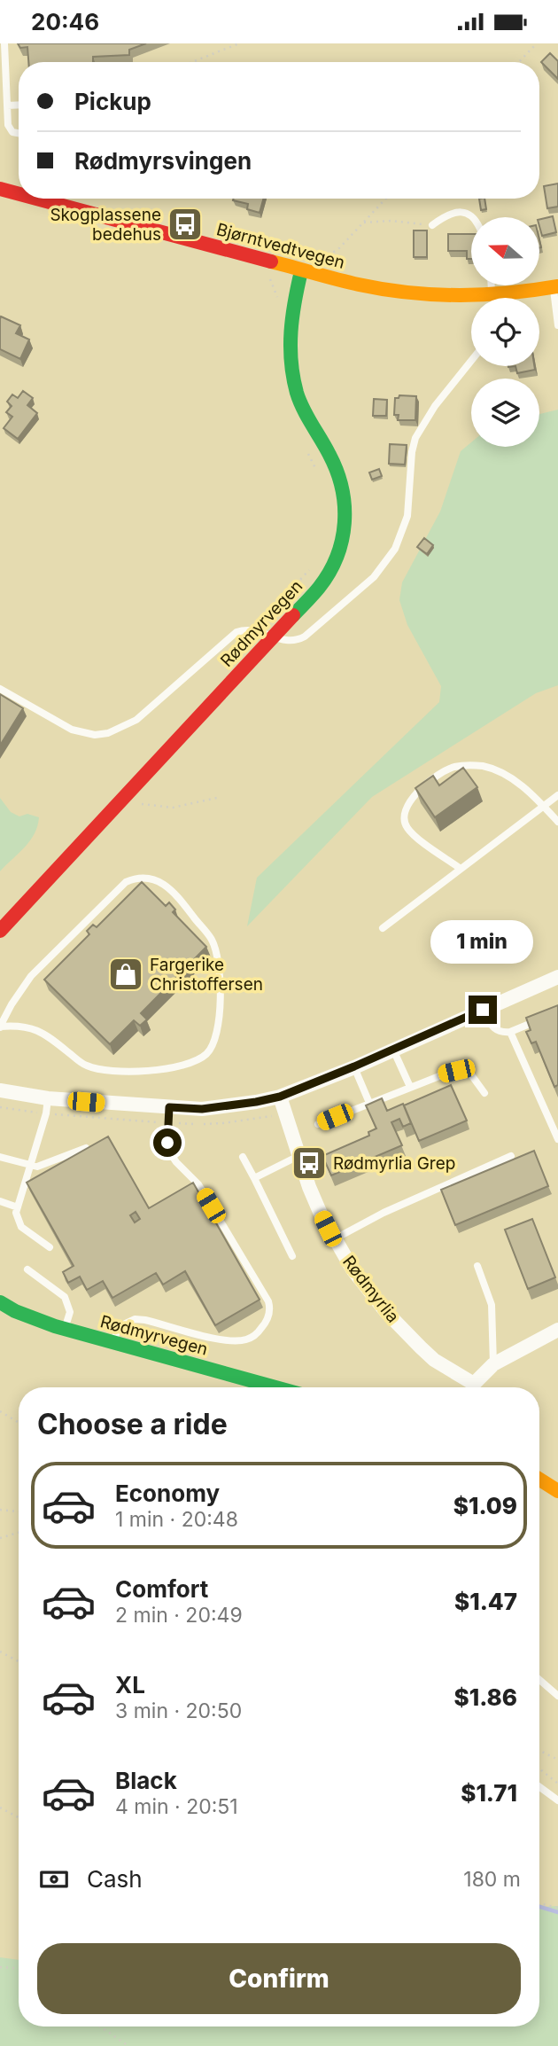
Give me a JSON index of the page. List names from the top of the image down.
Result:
{
  "streets": {
    "street": ["Bjørntvedtvegen", "Rødmyrvegen", "Rødmyrlia"]
  },
  "crossings": [
    ["Bjørntvedtvegen", "Rødmyrvegen"]
  ],
  "places": {
    "bus stop": ["Skogplassene bedehus", "Rødmyrlia Grep"],
    "shop": ["Fargerike Christoffersen"]
  },
  "north": "left",
  "page": {
    "status": "20:46",
    "banner": ["Pickup", "Rødmyrsvingen"],
    "bubble": "1 min",
    "heading": "Choose a ride",
    "list": [
      {
        "name": "Economy",
        "note": "1 min · 20:48",
        "value": "$1.09"
      },
      {
        "name": "Comfort",
        "note": "2 min · 20:49",
        "value": "$1.47"
      },
      {
        "name": "XL",
        "note": "3 min · 20:50",
        "value": "$1.86"
      },
      {
        "name": "Black",
        "note": "4 min · 20:51",
        "value": "$1.71"
      }
    ],
    "pay": ["Cash", "180 m"],
    "buttons": "Confirm"
  }
}
